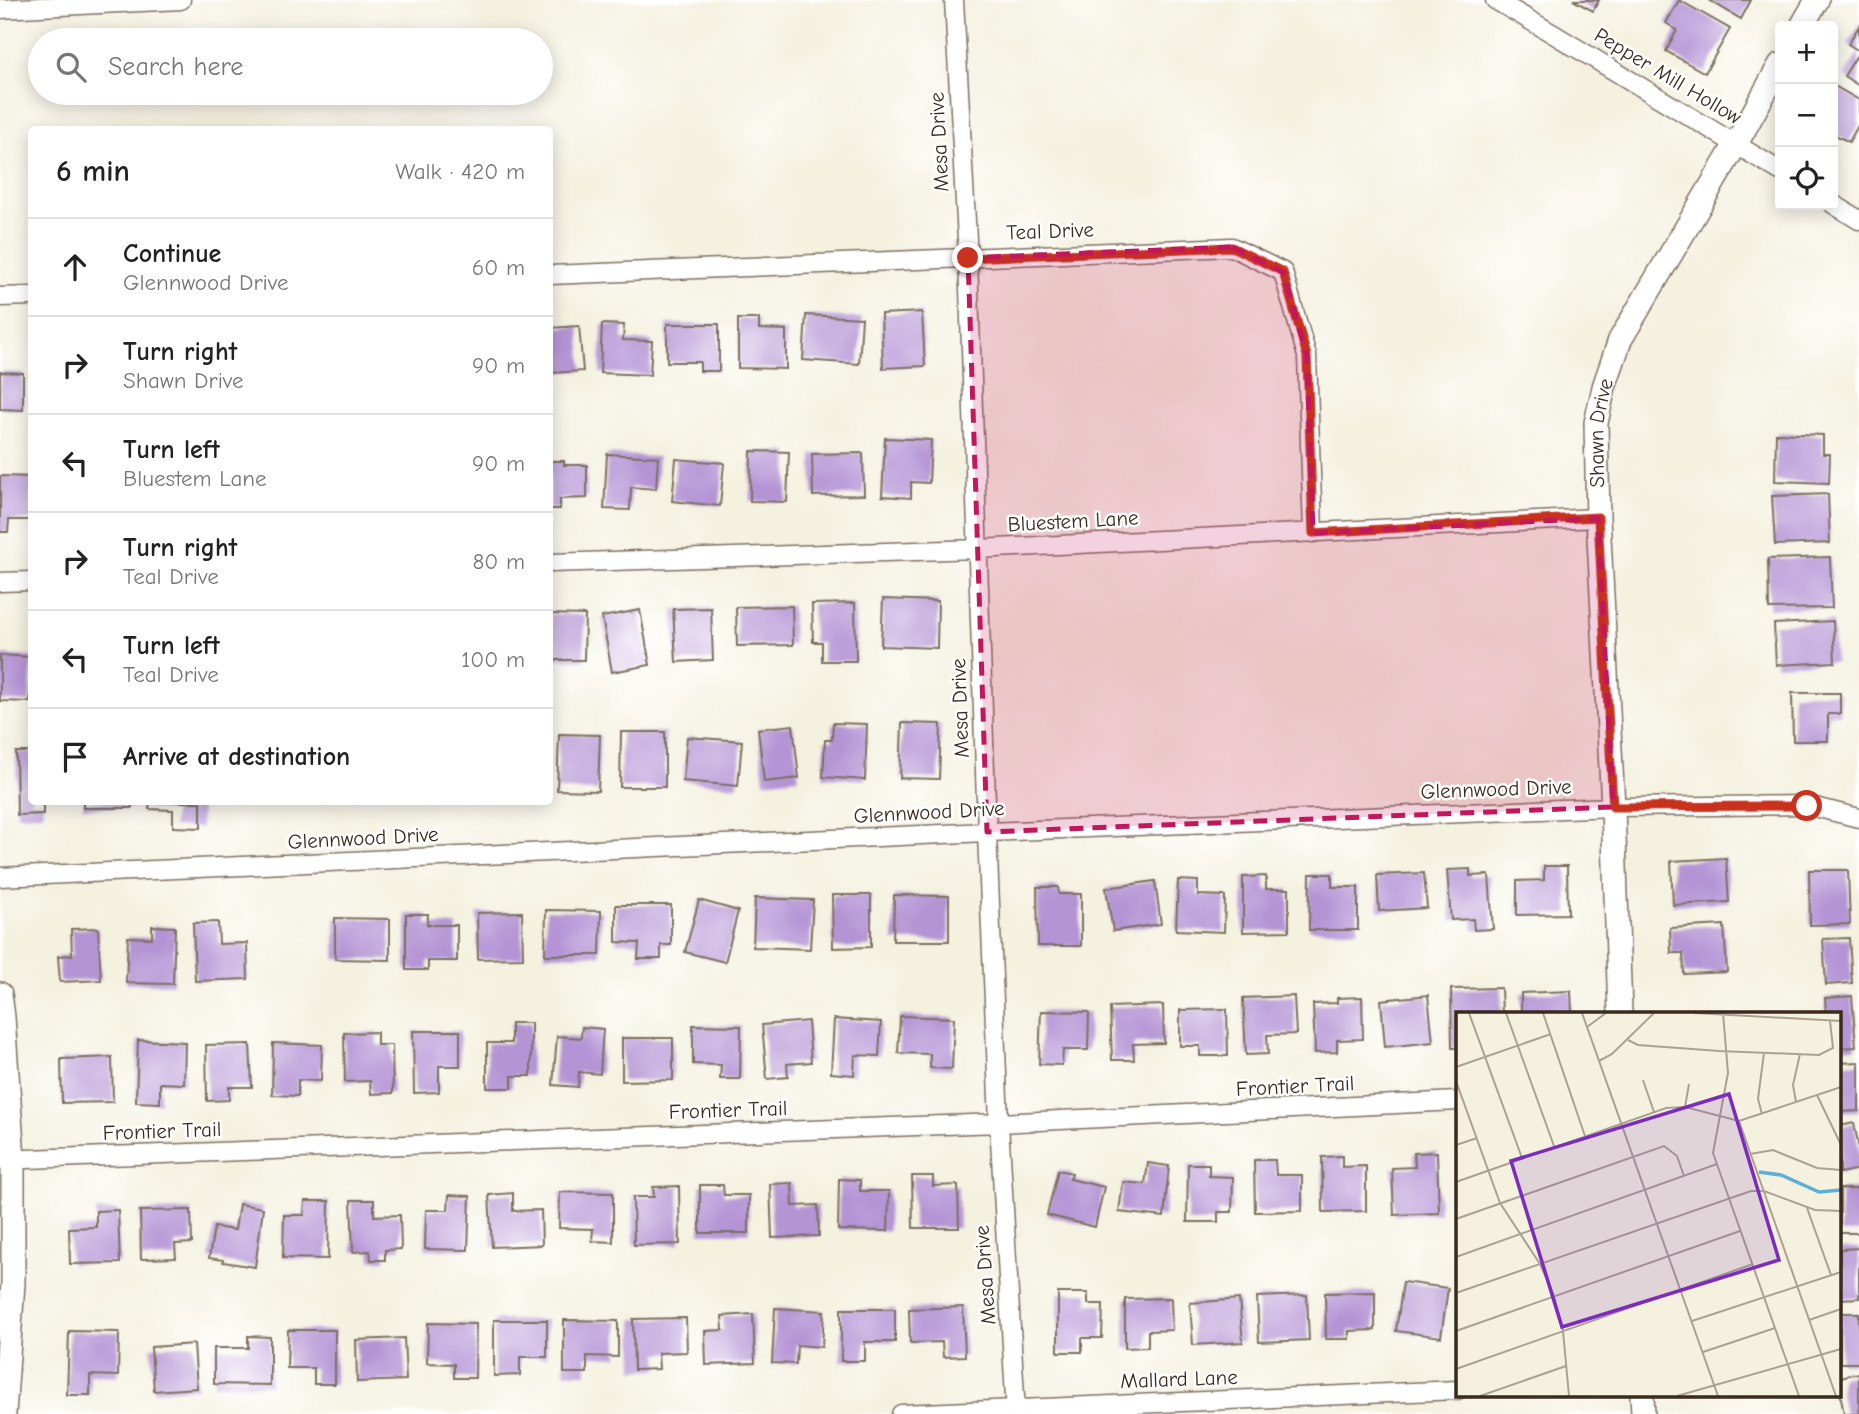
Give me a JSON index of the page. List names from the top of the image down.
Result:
{
  "streets": {
    "street": [
      "Pepper Mill Hollow",
      "Mesa Drive",
      "Teal Drive",
      "Shawn Drive",
      "Bluestem Lane",
      "Glennwood Drive",
      "Frontier Trail",
      "Mallard Lane"
    ]
  },
  "crossings": [
    ["Pepper Mill Hollow", "Shawn Drive"],
    ["Mesa Drive", "Teal Drive"],
    ["Mesa Drive", "Bluestem Lane"],
    ["Mesa Drive", "Glennwood Drive"],
    ["Mesa Drive", "Frontier Trail"],
    ["Mesa Drive", "Mallard Lane"],
    ["Teal Drive", "Bluestem Lane"],
    ["Shawn Drive", "Bluestem Lane"],
    ["Shawn Drive", "Glennwood Drive"]
  ],
  "page": {
    "map_buttons": ["+", "−"],
    "search": "Search here",
    "heading": ["6 min", "Walk · 420 m"],
    "list": [
      ["Continue", "Glennwood Drive", "60 m"],
      ["Turn right", "Shawn Drive", "90 m"],
      ["Turn left", "Bluestem Lane", "90 m"],
      ["Turn right", "Teal Drive", "80 m"],
      ["Turn left", "Teal Drive", "100 m"],
      "Arrive at destination"
    ]
  }
}
